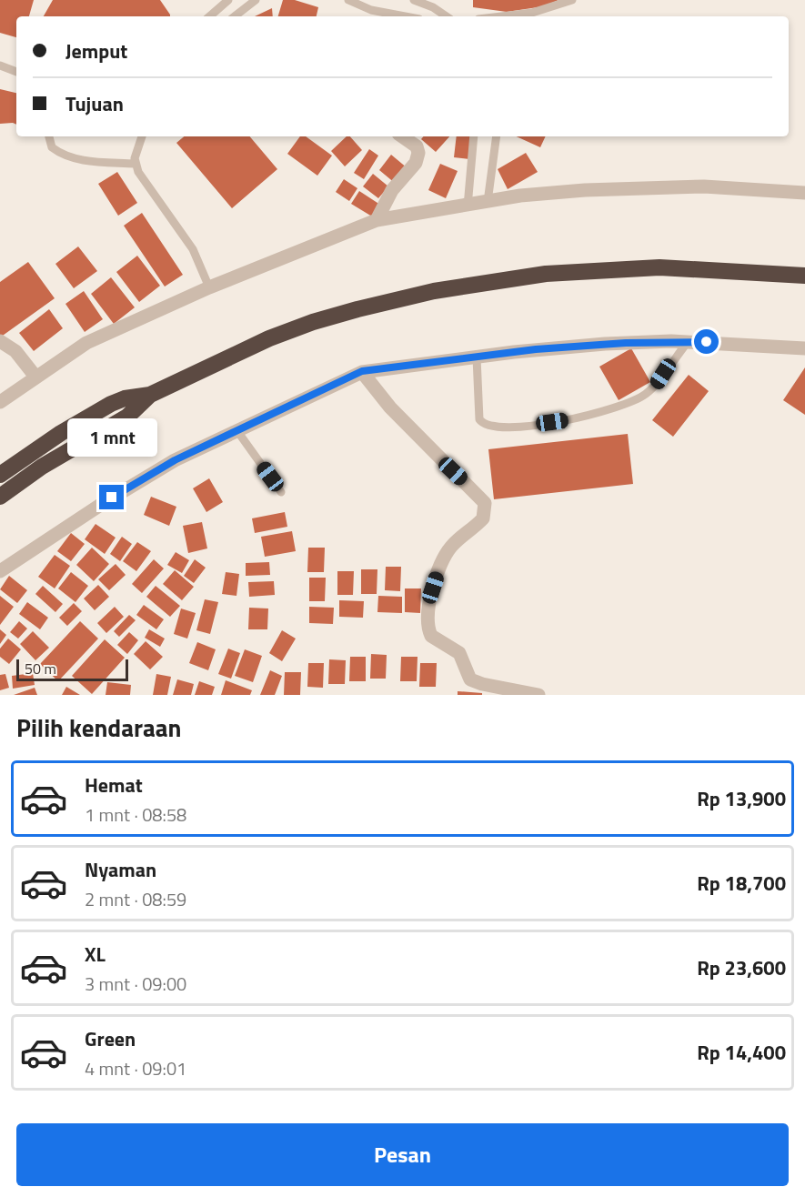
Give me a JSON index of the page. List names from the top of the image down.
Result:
{
  "scale_bar": "50 m",
  "page": {
    "banner": ["Jemput", "Tujuan"],
    "bubble": "1 mnt",
    "scale": "50 m",
    "heading": "Pilih kendaraan",
    "list": [
      {
        "name": "Hemat",
        "note": "1 mnt · 08:58",
        "value": "Rp 13,900"
      },
      {
        "name": "Nyaman",
        "note": "2 mnt · 08:59",
        "value": "Rp 18,700"
      },
      {
        "name": "XL",
        "note": "3 mnt · 09:00",
        "value": "Rp 23,600"
      },
      {
        "name": "Green",
        "note": "4 mnt · 09:01",
        "value": "Rp 14,400"
      }
    ],
    "buttons": "Pesan"
  }
}
